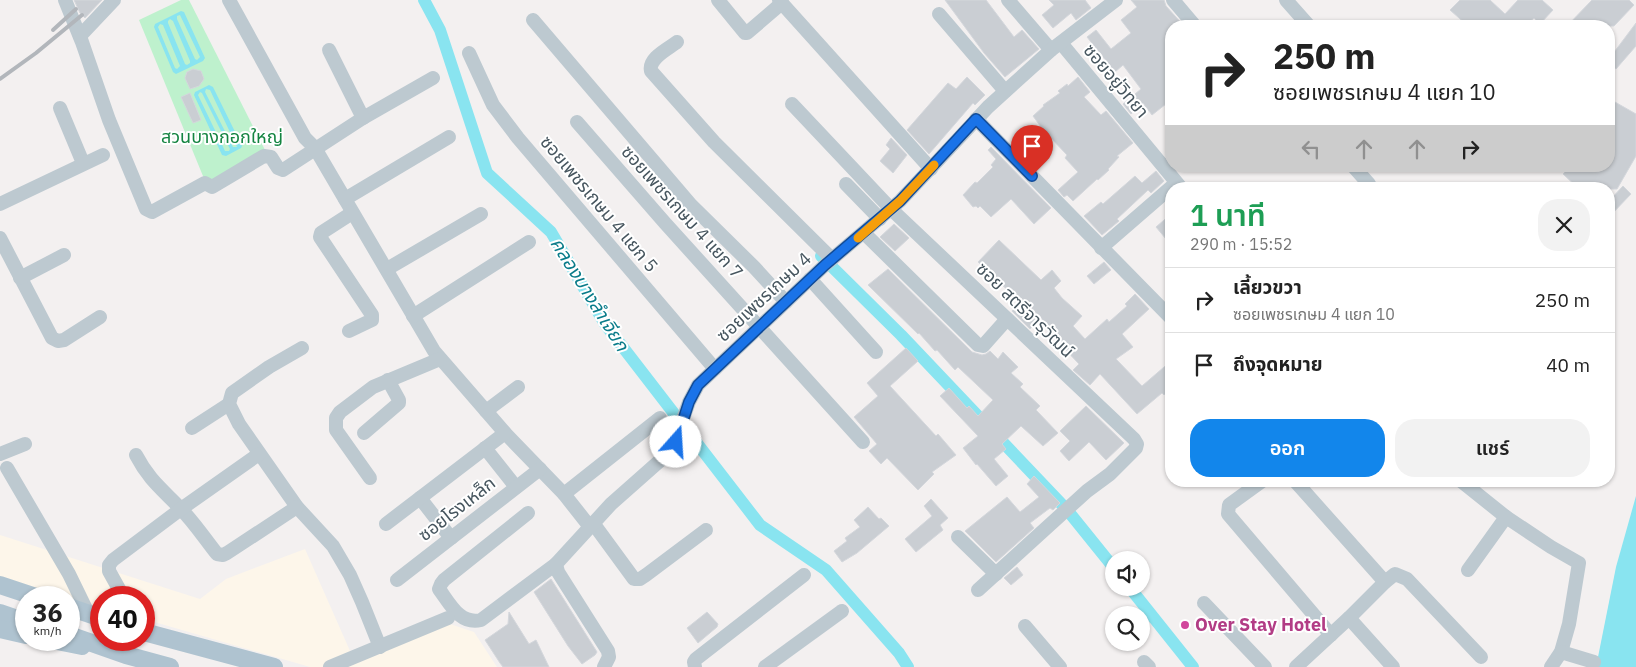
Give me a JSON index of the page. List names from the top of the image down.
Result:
{
  "streets": {
    "street": [
      "ซอยอยู่วิทยา",
      "ซอยเพชรเกษม 4 แยก 5",
      "ซอยเพชรเกษม 4 แยก 7",
      "ซอยเพชรเกษม 4",
      "ซอย สตรีจารุวัฒน์",
      "ซอยโรงเหล็ก"
    ]
  },
  "crossings": [
    ["ซอยอยู่วิทยา", "ซอยเพชรเกษม 4"],
    ["ซอยเพชรเกษม 4 แยก 5", "ซอยเพชรเกษม 4"],
    ["ซอยเพชรเกษม 4 แยก 7", "ซอยเพชรเกษม 4"],
    ["ซอยเพชรเกษม 4", "ซอย สตรีจารุวัฒน์"]
  ],
  "water": ["คลองบางลำเจียก"],
  "parks": ["สวนบางกอกใหญ่"],
  "places": ["Over Stay Hotel"],
  "page": {
    "turn": ["250 m", "ซอยเพชรเกษม 4 แยก 10"],
    "heading": ["1 นาที", "290 m · 15:52"],
    "list": [
      {
        "name": "เลี้ยวขวา",
        "note": "ซอยเพชรเกษม 4 แยก 10",
        "value": "250 m"
      },
      {
        "name": "ถึงจุดหมาย",
        "value": "40 m"
      }
    ],
    "buttons": ["ออก", "แชร์"],
    "speed": "36 km/h",
    "limit": "40"
  }
}
